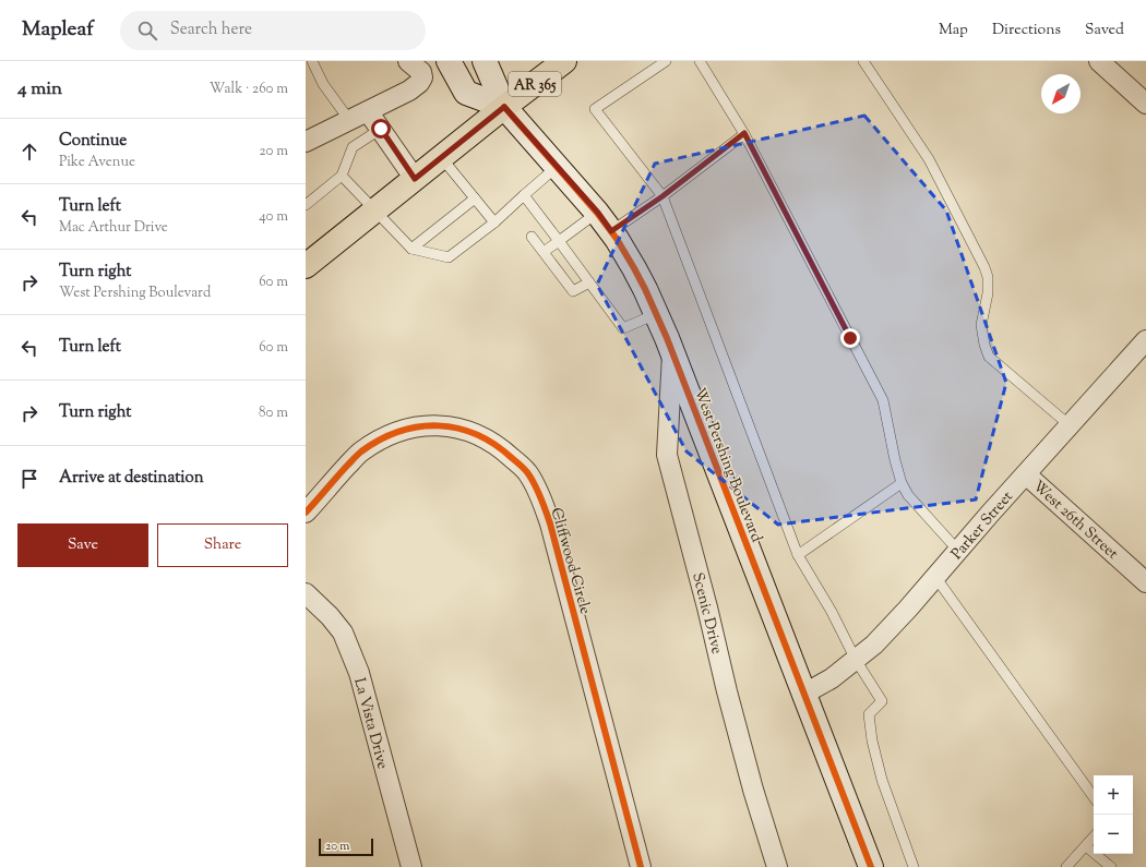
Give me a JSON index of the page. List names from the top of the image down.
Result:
{
  "streets": {
    "main road": ["AR 365"],
    "street": [
      "West Pershing Boulevard",
      "West 26th Street",
      "Parker Street",
      "Cliffwood Circle",
      "Scenic Drive",
      "La Vista Drive"
    ]
  },
  "crossings": [
    ["AR 365", "West Pershing Boulevard"],
    ["West Pershing Boulevard", "Parker Street"],
    ["West Pershing Boulevard", "Scenic Drive"],
    ["West 26th Street", "Parker Street"]
  ],
  "scale_bar": "20 m",
  "north": "bottom left",
  "page": {
    "header": "Mapleaf",
    "search": "Search here",
    "nav": ["Map", "Directions", "Saved"],
    "heading": ["4 min", "Walk · 260 m"],
    "list": [
      ["Continue", "Pike Avenue", "20 m"],
      ["Turn left", "Mac Arthur Drive", "40 m"],
      ["Turn right", "West Pershing Boulevard", "60 m"],
      ["Turn left", "60 m"],
      ["Turn right", "80 m"],
      "Arrive at destination"
    ],
    "buttons": ["Save", "Share"],
    "map_buttons": ["+", "−"],
    "scale": "20 m"
  }
}
